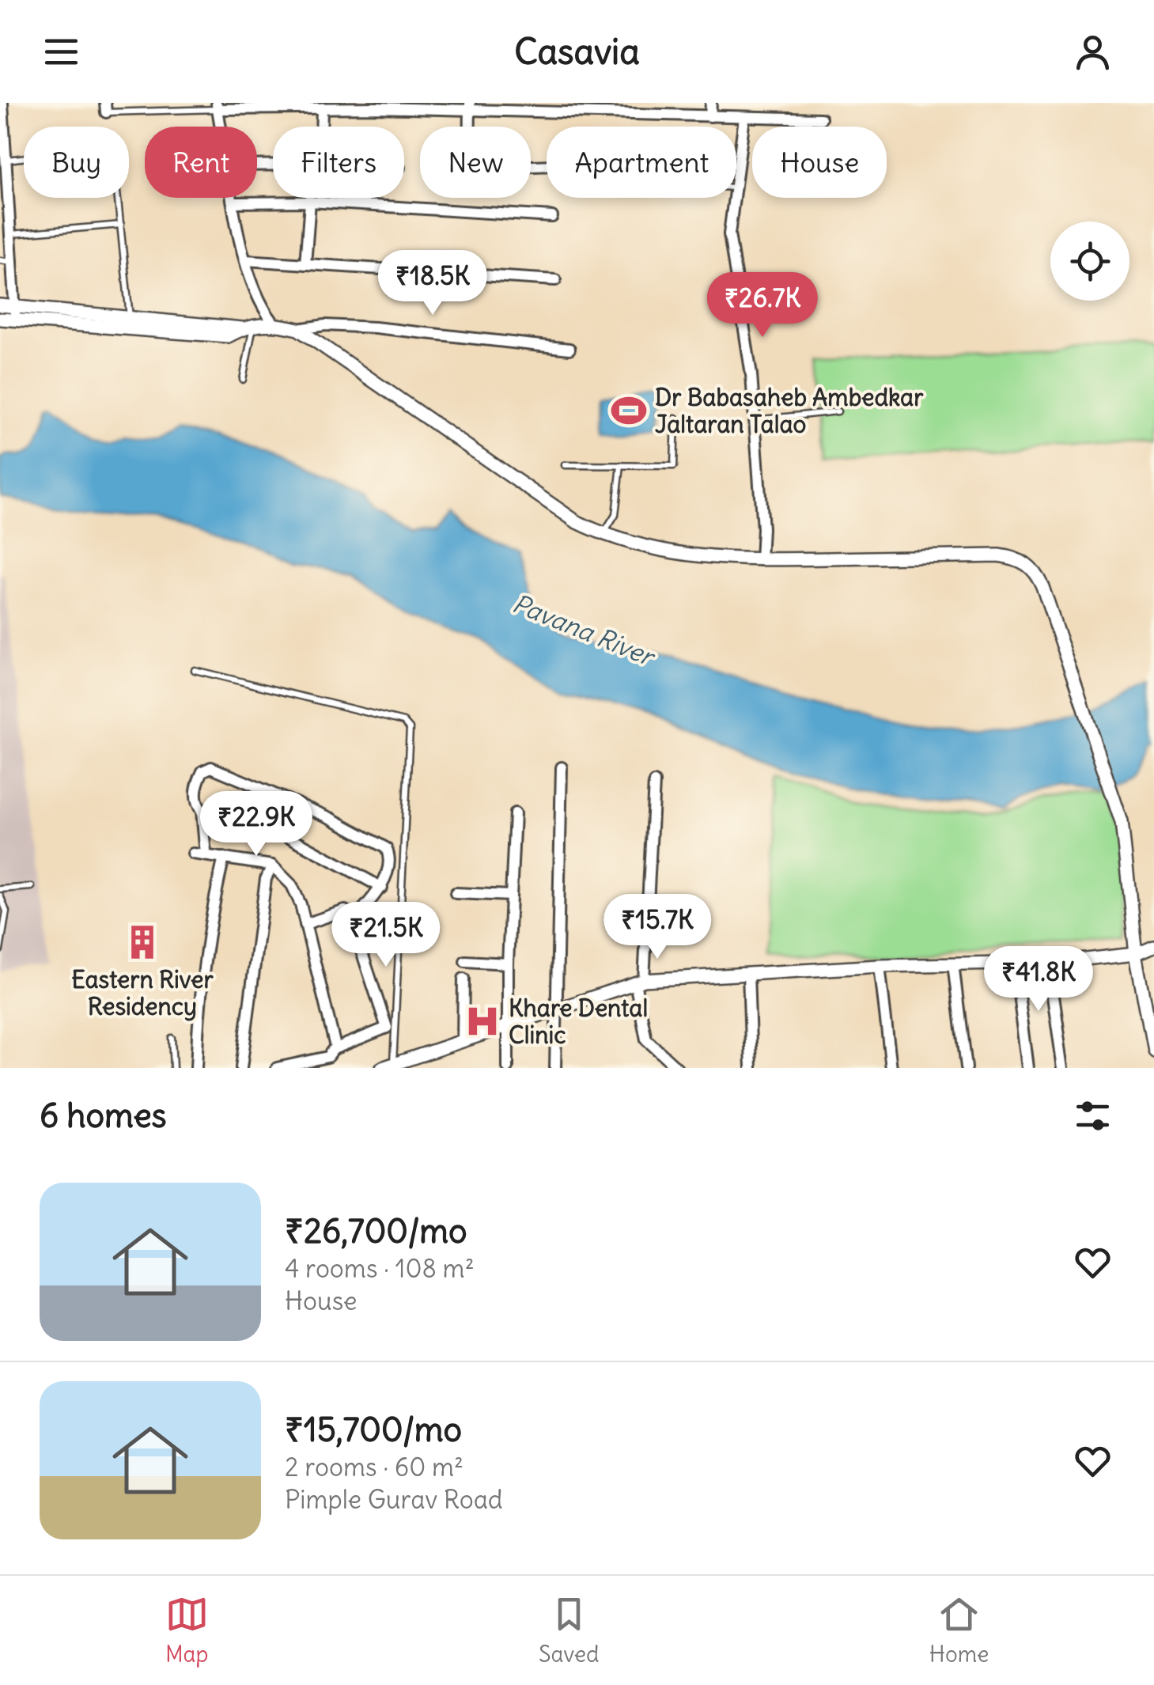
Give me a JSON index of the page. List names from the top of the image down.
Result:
{
  "water": ["Pavana River"],
  "places": {
    "sports": ["Dr Babasaheb Ambedkar Jaltaran Talao"],
    "building": ["Eastern River Residency"],
    "hospital": ["Khare Dental Clinic"]
  },
  "page": {
    "header": "Casavia",
    "chip": [
      "Buy",
      "Rent",
      "Filters",
      "New",
      "Apartment",
      "House"
    ],
    "price": [
      "₹18.5K",
      "₹26.7K",
      "₹22.9K",
      "₹15.7K",
      "₹21.5K",
      "₹41.8K"
    ],
    "heading": "6 homes",
    "list": [
      {
        "name": "₹26,700/mo",
        "note": "4 rooms · 108 m² · House"
      },
      {
        "name": "₹15,700/mo",
        "note": "2 rooms · 60 m² · Pimple Gurav Road"
      }
    ],
    "tabs": ["Map", "Saved", "Home"]
  }
}
